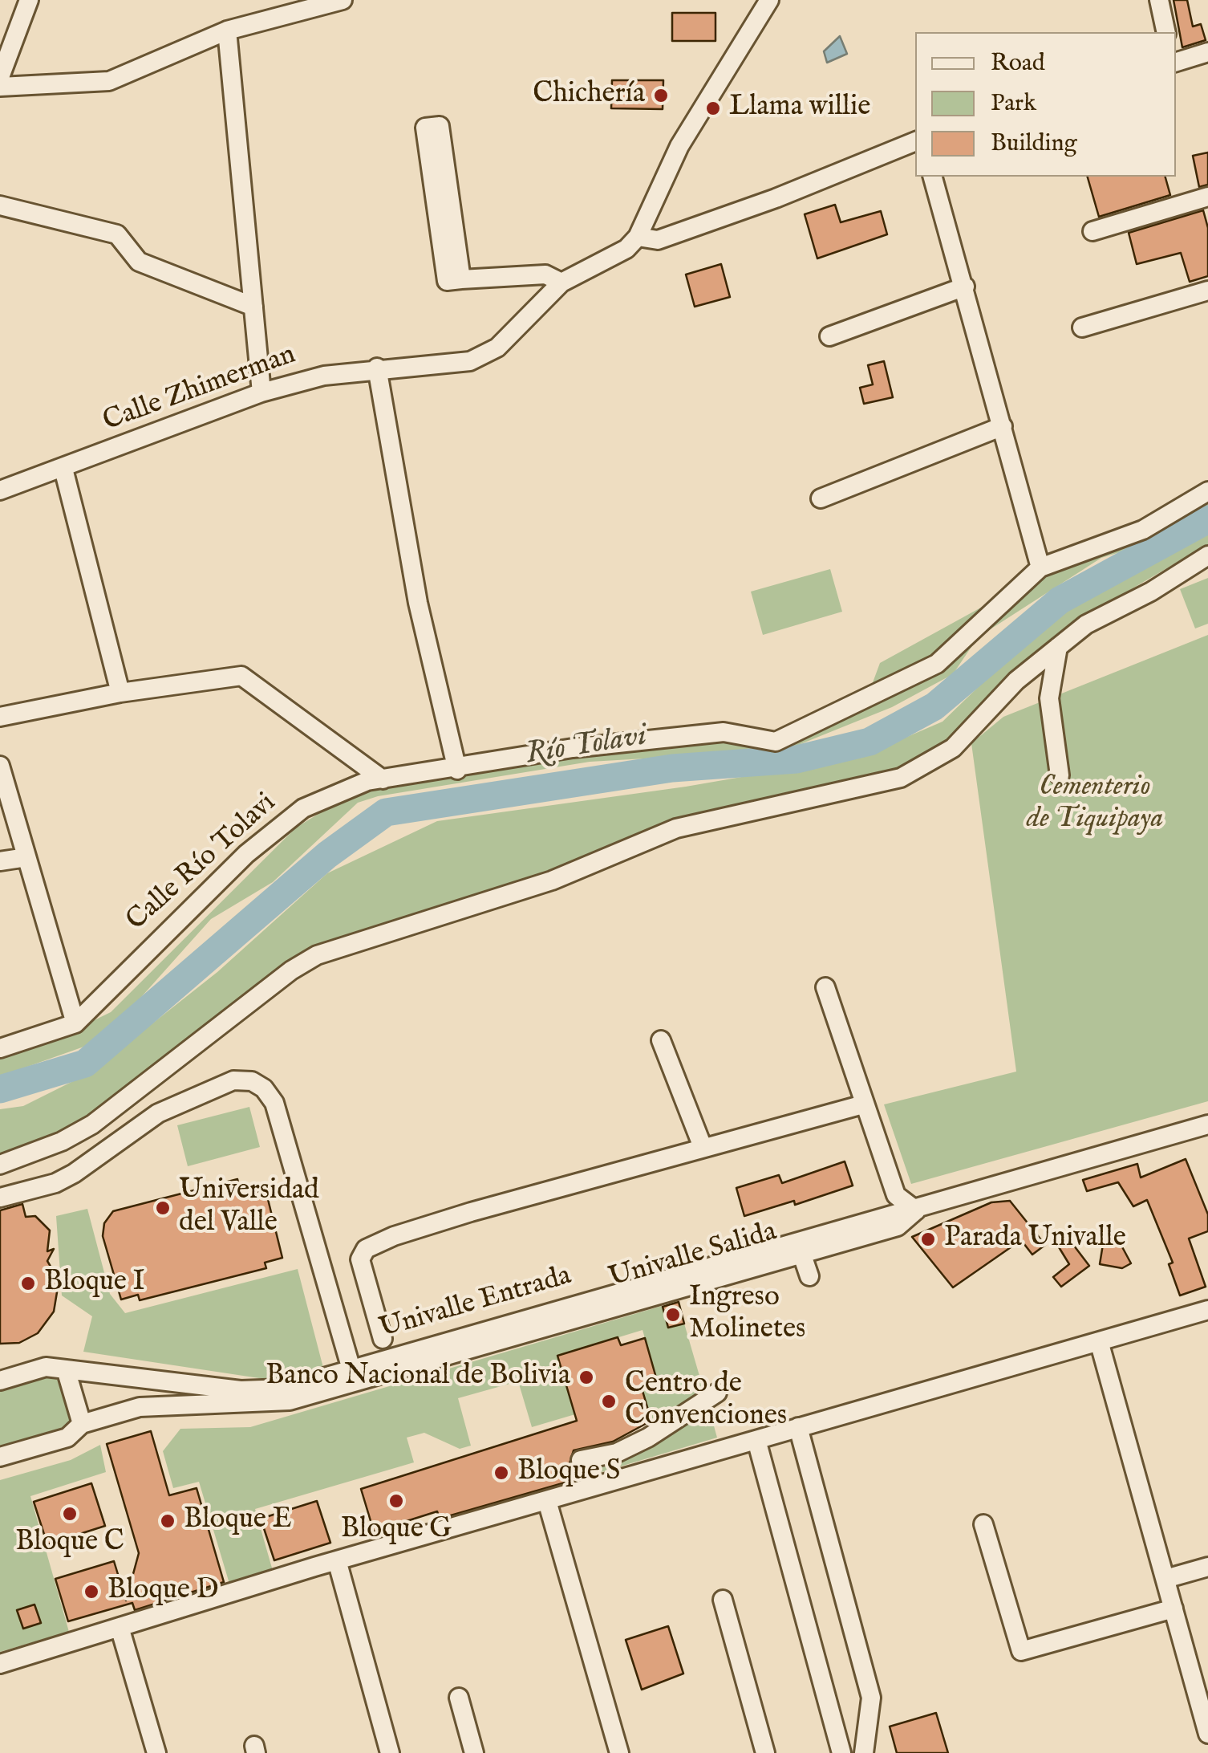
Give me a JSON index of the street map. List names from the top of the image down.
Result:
{
  "streets": {
    "street": [
      "Calle Zhimerman",
      "Calle Río Tolavi",
      "Univalle Salida",
      "Univalle Entrada"
    ]
  },
  "crossings": [
    ["Univalle Salida", "Univalle Entrada"]
  ],
  "water": ["Río Tolavi"],
  "parks": ["Cementerio de Tiquipaya"],
  "places": [
    "Chichería",
    "Llama willie",
    "Universidad del Valle",
    "Parada Univalle",
    "Bloque I",
    "Ingreso Molinetes",
    "Banco Nacional de Bolivia",
    "Centro de Convenciones",
    "Bloque S",
    "Bloque G",
    "Bloque C",
    "Bloque E",
    "Bloque D"
  ],
  "legend": ["Road", "Park", "Building"]
}
